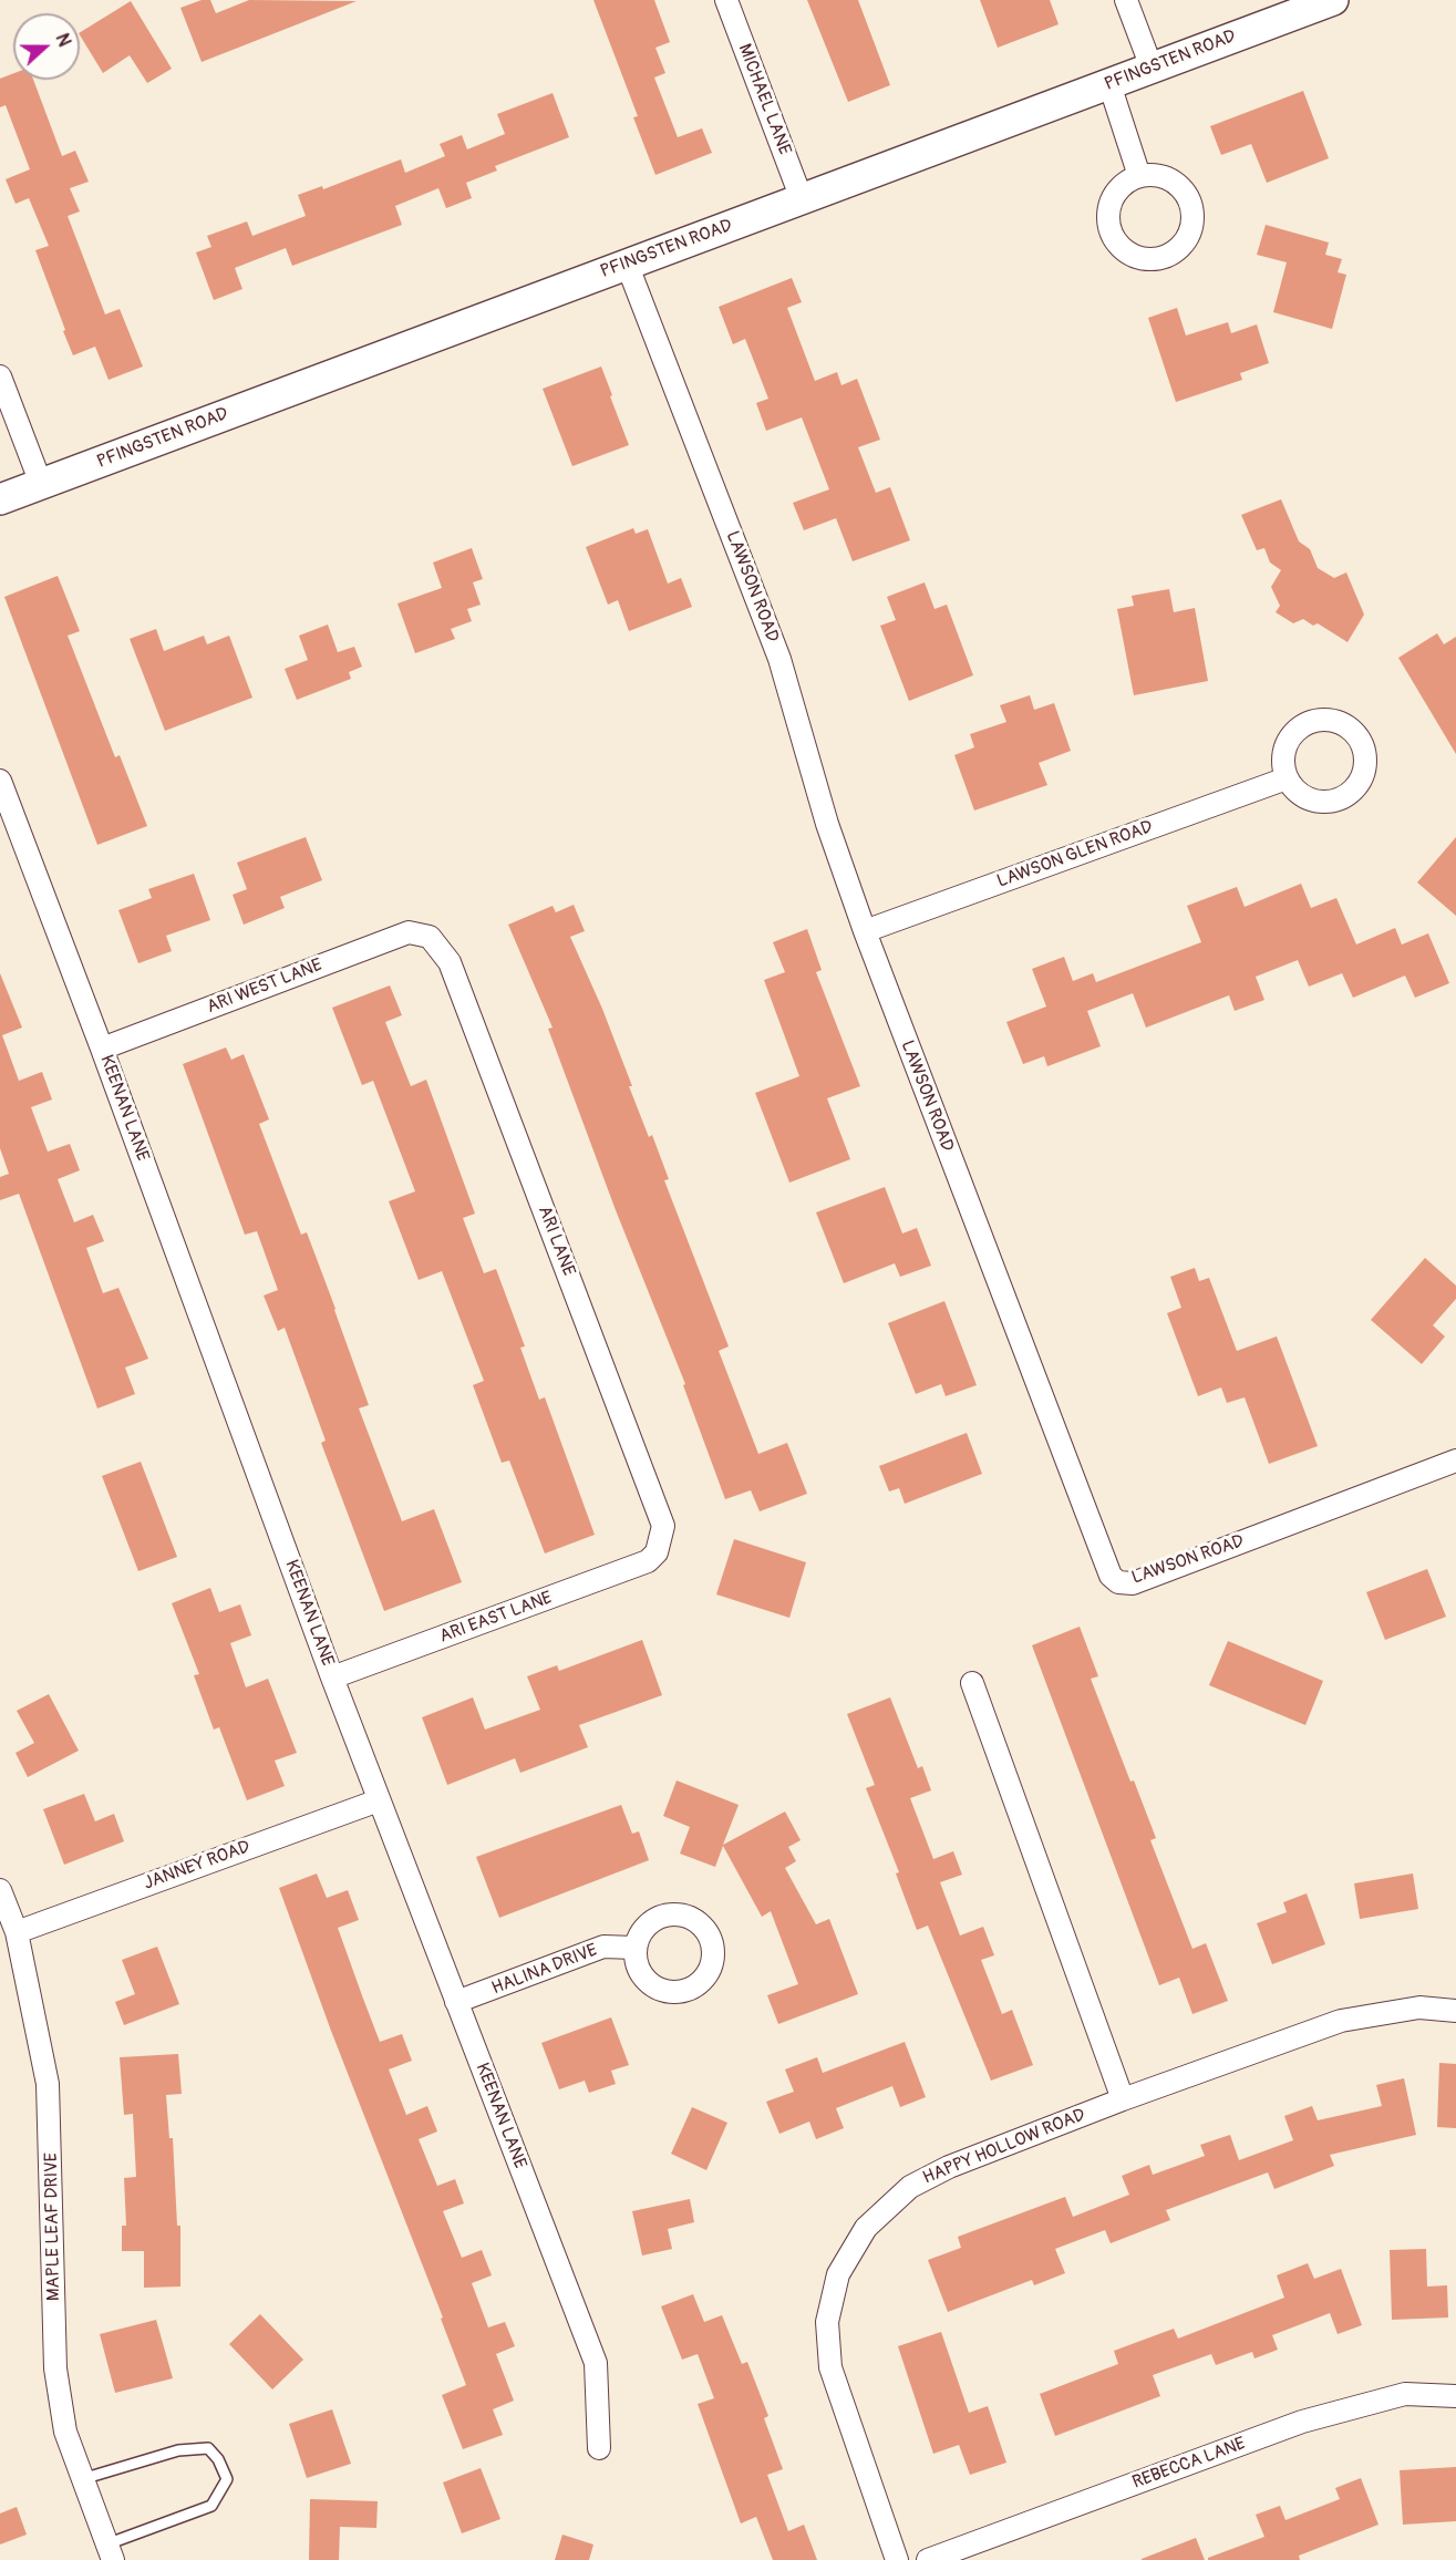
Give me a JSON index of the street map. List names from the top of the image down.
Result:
{
  "streets": {
    "main road": ["PFINGSTEN ROAD"],
    "street": [
      "MICHAEL LANE",
      "LAWSON ROAD",
      "LAWSON GLEN ROAD",
      "ARI WEST LANE",
      "KEENAN LANE",
      "ARI LANE",
      "ARI EAST LANE",
      "JANNEY ROAD",
      "HALINA DRIVE",
      "HAPPY HOLLOW ROAD",
      "MAPLE LEAF DRIVE",
      "REBECCA LANE"
    ]
  },
  "crossings": [
    ["PFINGSTEN ROAD", "MICHAEL LANE"],
    ["PFINGSTEN ROAD", "LAWSON ROAD"],
    ["LAWSON ROAD", "LAWSON GLEN ROAD"],
    ["ARI WEST LANE", "KEENAN LANE"],
    ["ARI WEST LANE", "ARI LANE"],
    ["KEENAN LANE", "ARI EAST LANE"],
    ["KEENAN LANE", "JANNEY ROAD"],
    ["KEENAN LANE", "HALINA DRIVE"],
    ["ARI LANE", "ARI EAST LANE"],
    ["JANNEY ROAD", "MAPLE LEAF DRIVE"]
  ],
  "north": "right"
}
